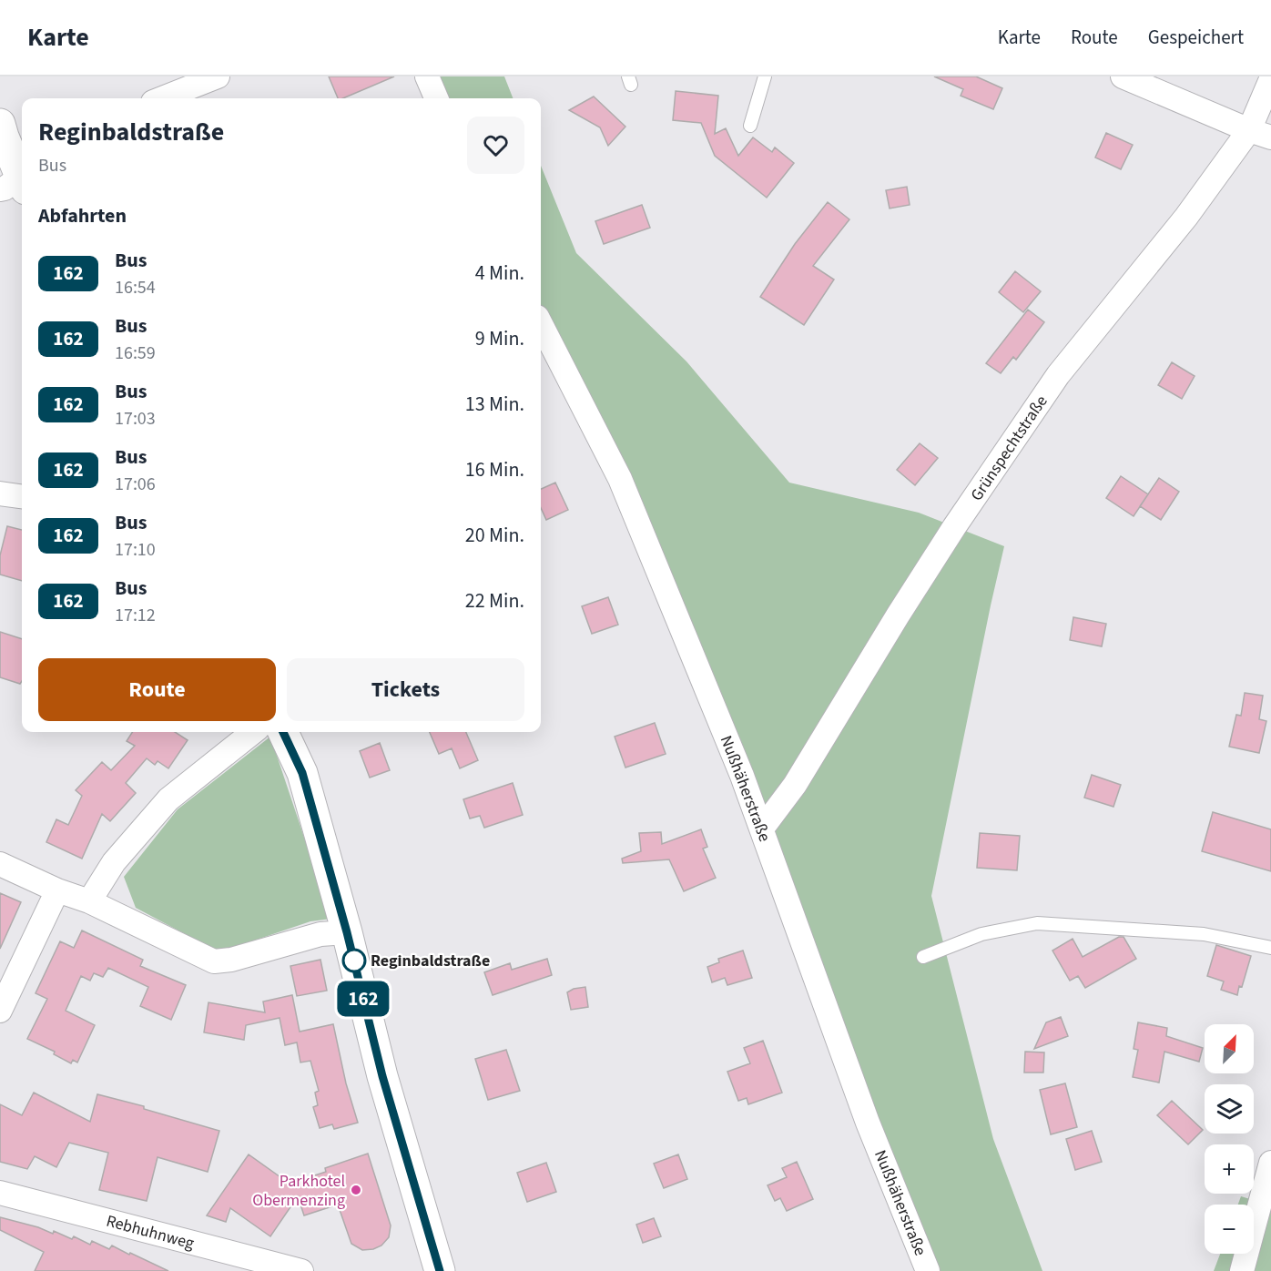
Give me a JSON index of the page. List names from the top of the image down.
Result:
{
  "streets": {
    "street": ["Grünspechtstraße", "Nußhäherstraße", "Rebhuhnweg"]
  },
  "crossings": [
    ["Grünspechtstraße", "Nußhäherstraße"]
  ],
  "places": ["Reginbaldstraße", "Parkhotel Obermenzing"],
  "lines": ["bus line 162"],
  "north": "top right",
  "page": {
    "header": "Karte",
    "nav": ["Karte", "Route", "Gespeichert"],
    "on_map": "162",
    "heading": [
      ["Reginbaldstraße", "Bus"],
      "Abfahrten"
    ],
    "list": [
      {
        "mark": "162",
        "name": "Bus",
        "note": "16:54",
        "value": "4 Min."
      },
      {
        "mark": "162",
        "name": "Bus",
        "note": "16:59",
        "value": "9 Min."
      },
      {
        "mark": "162",
        "name": "Bus",
        "note": "17:03",
        "value": "13 Min."
      },
      {
        "mark": "162",
        "name": "Bus",
        "note": "17:06",
        "value": "16 Min."
      },
      {
        "mark": "162",
        "name": "Bus",
        "note": "17:10",
        "value": "20 Min."
      },
      {
        "mark": "162",
        "name": "Bus",
        "note": "17:12",
        "value": "22 Min."
      }
    ],
    "buttons": ["Route", "Tickets"],
    "map_buttons": ["+", "−"]
  }
}
